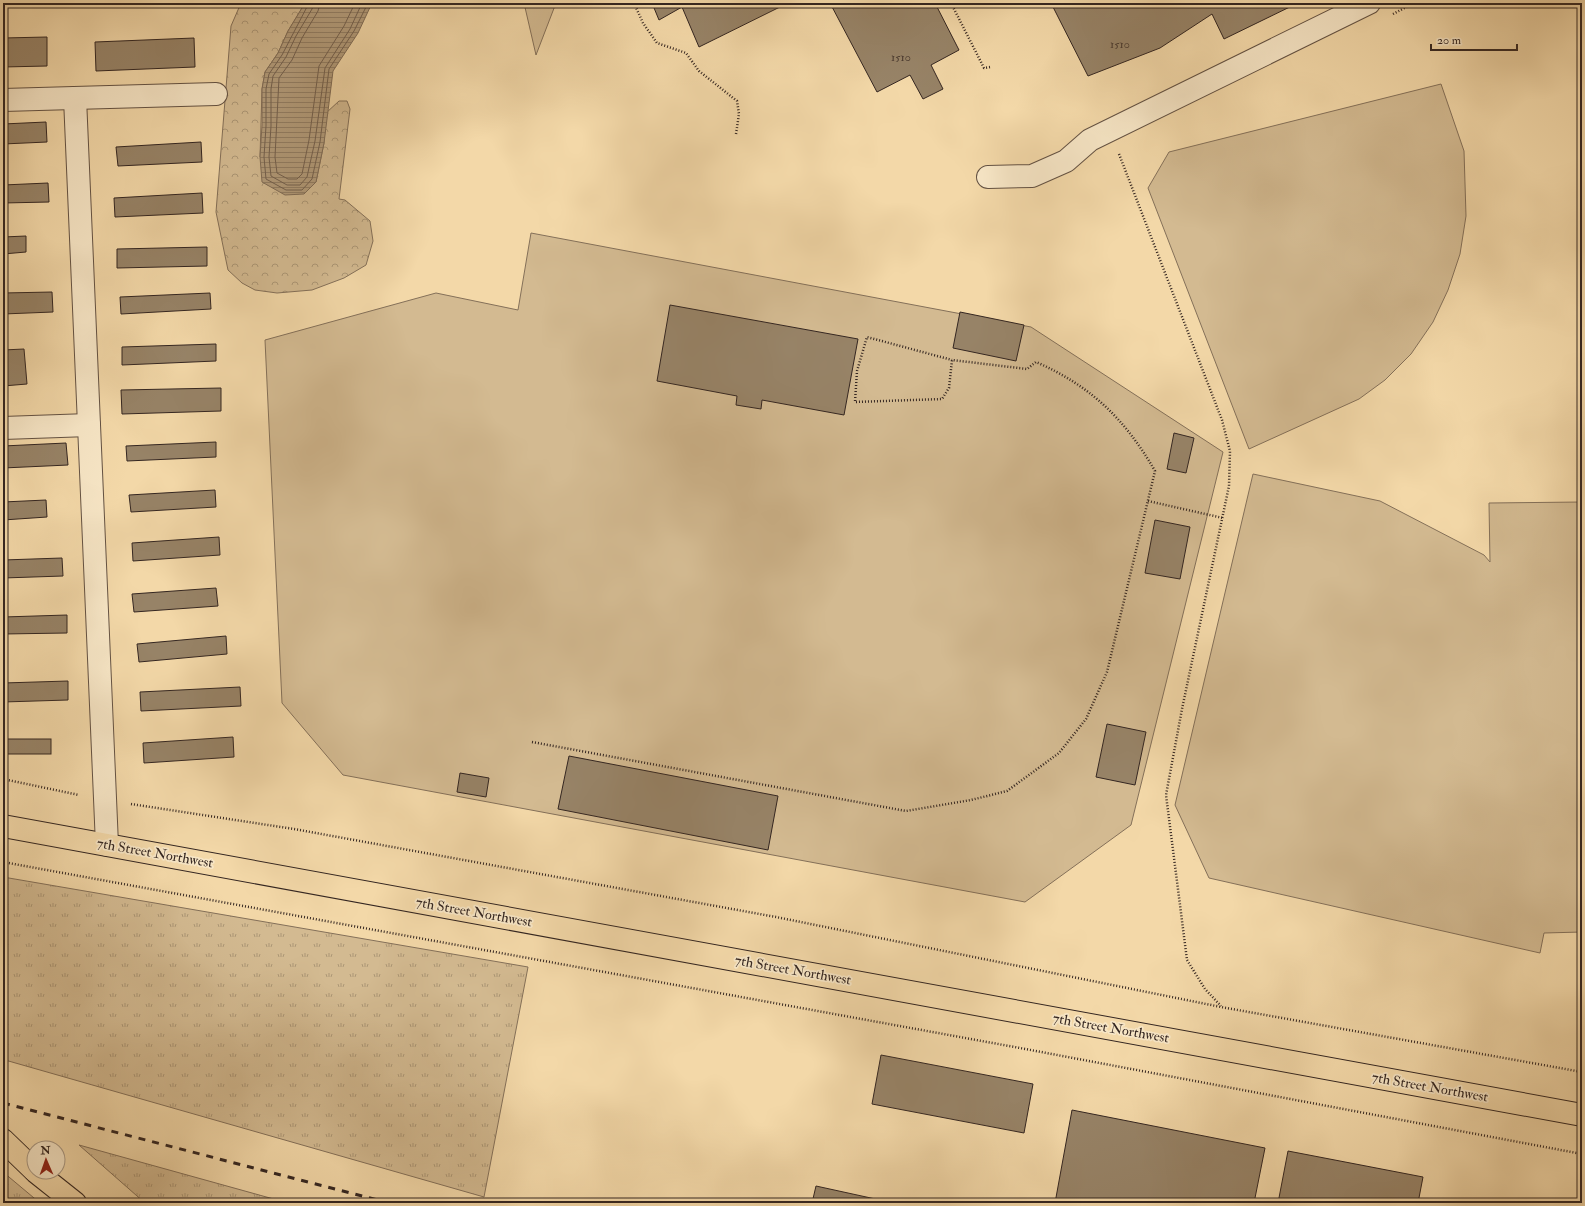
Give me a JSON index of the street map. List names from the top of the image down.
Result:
{
  "streets": {
    "main road": ["7th Street Northwest"]
  },
  "house_numbers": ["1510", "1510"],
  "scale_bar": "20 m",
  "north": "top"
}
